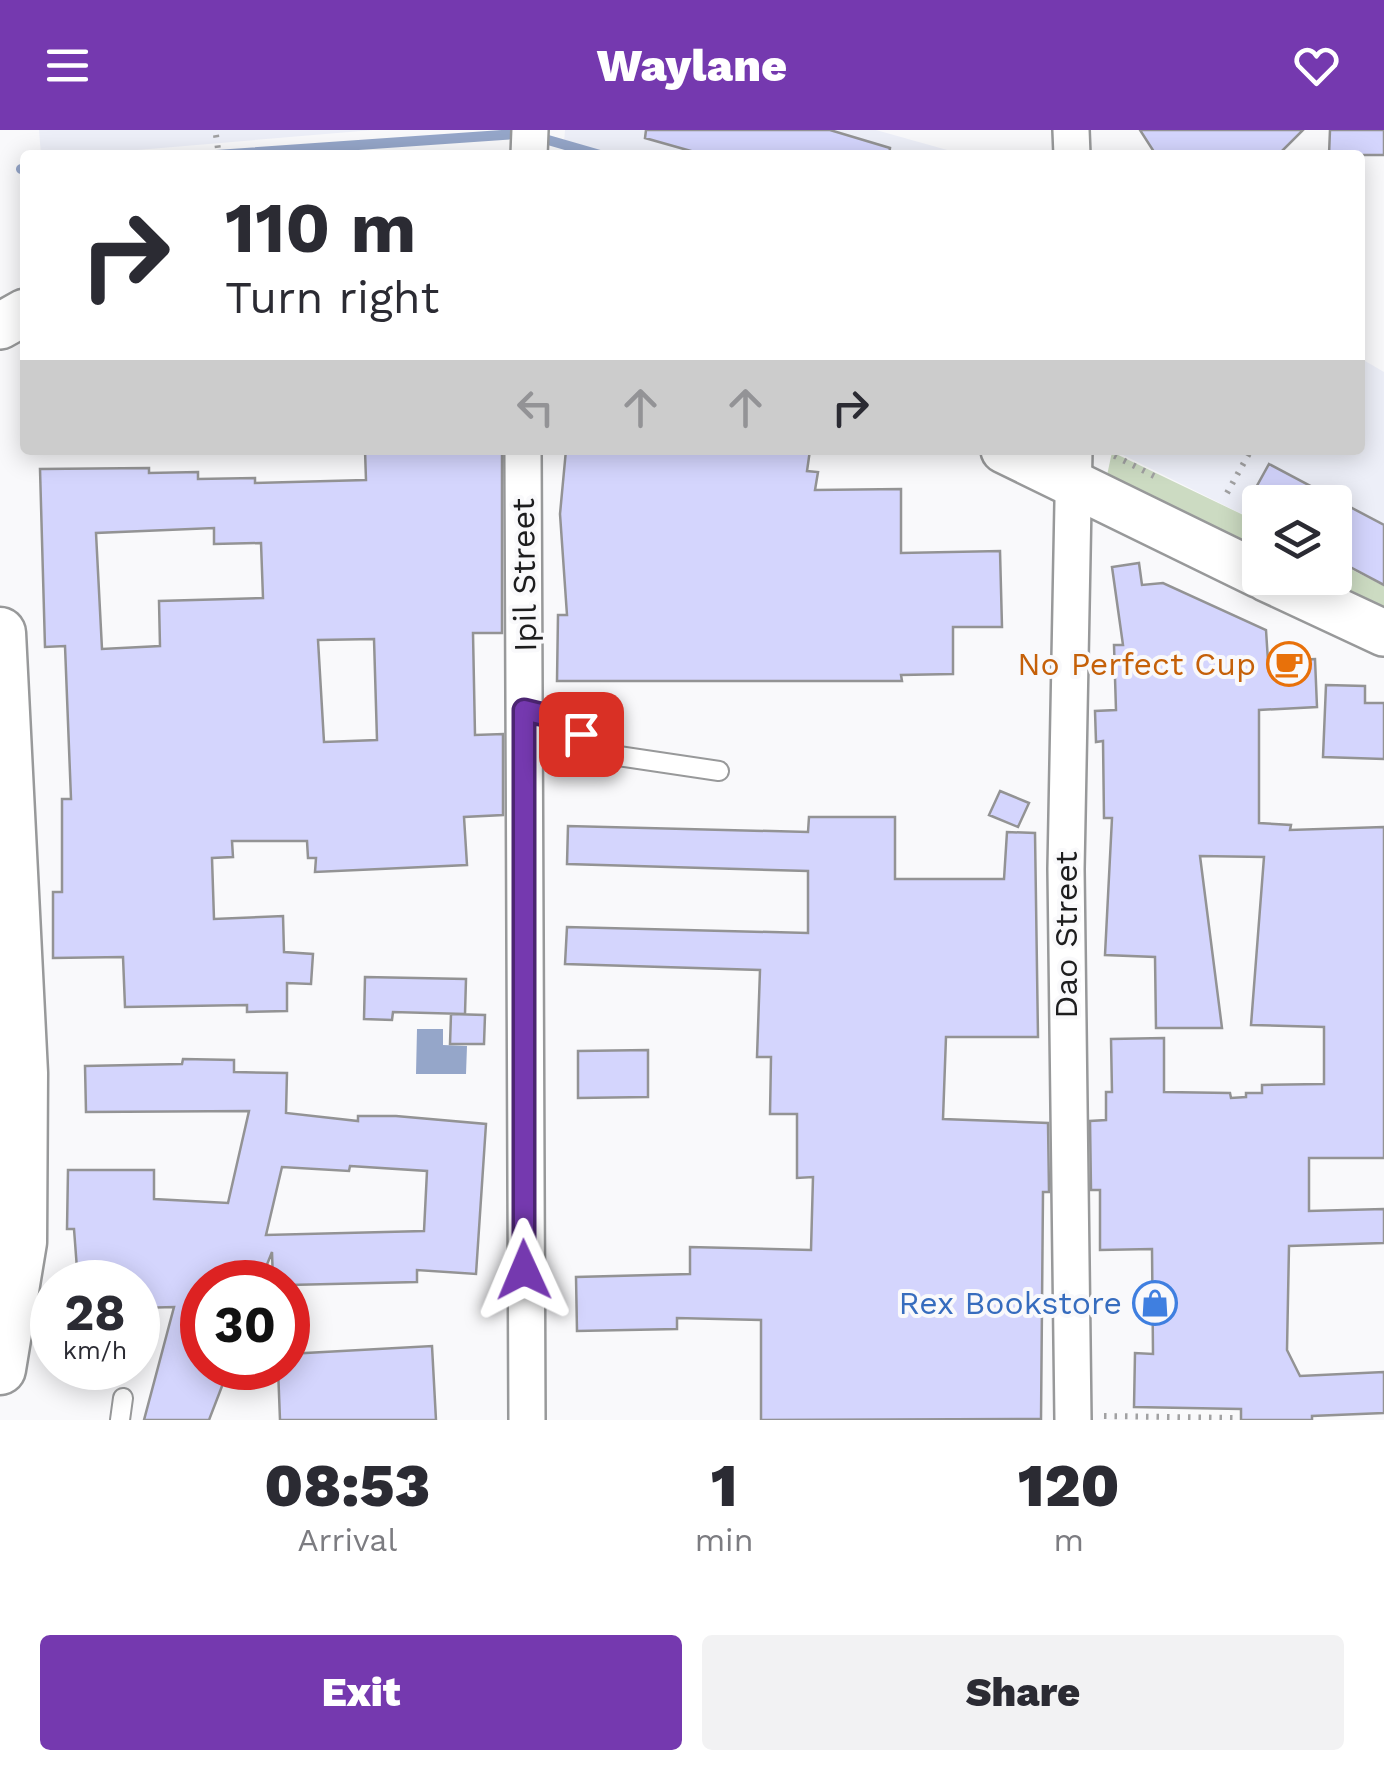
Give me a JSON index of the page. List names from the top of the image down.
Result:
{
  "streets": {
    "street": ["Ipil Street", "Dao Street"]
  },
  "places": {
    "cafe": ["No Perfect Cup"],
    "shop": ["Rex Bookstore"]
  },
  "page": {
    "header": "Waylane",
    "turn": ["110 m", "Turn right"],
    "speed": "28 km/h",
    "limit": "30",
    "eta": [
      "08:53",
      "Arrival",
      "1",
      "min",
      "120",
      "m"
    ],
    "buttons": ["Exit", "Share"]
  }
}
